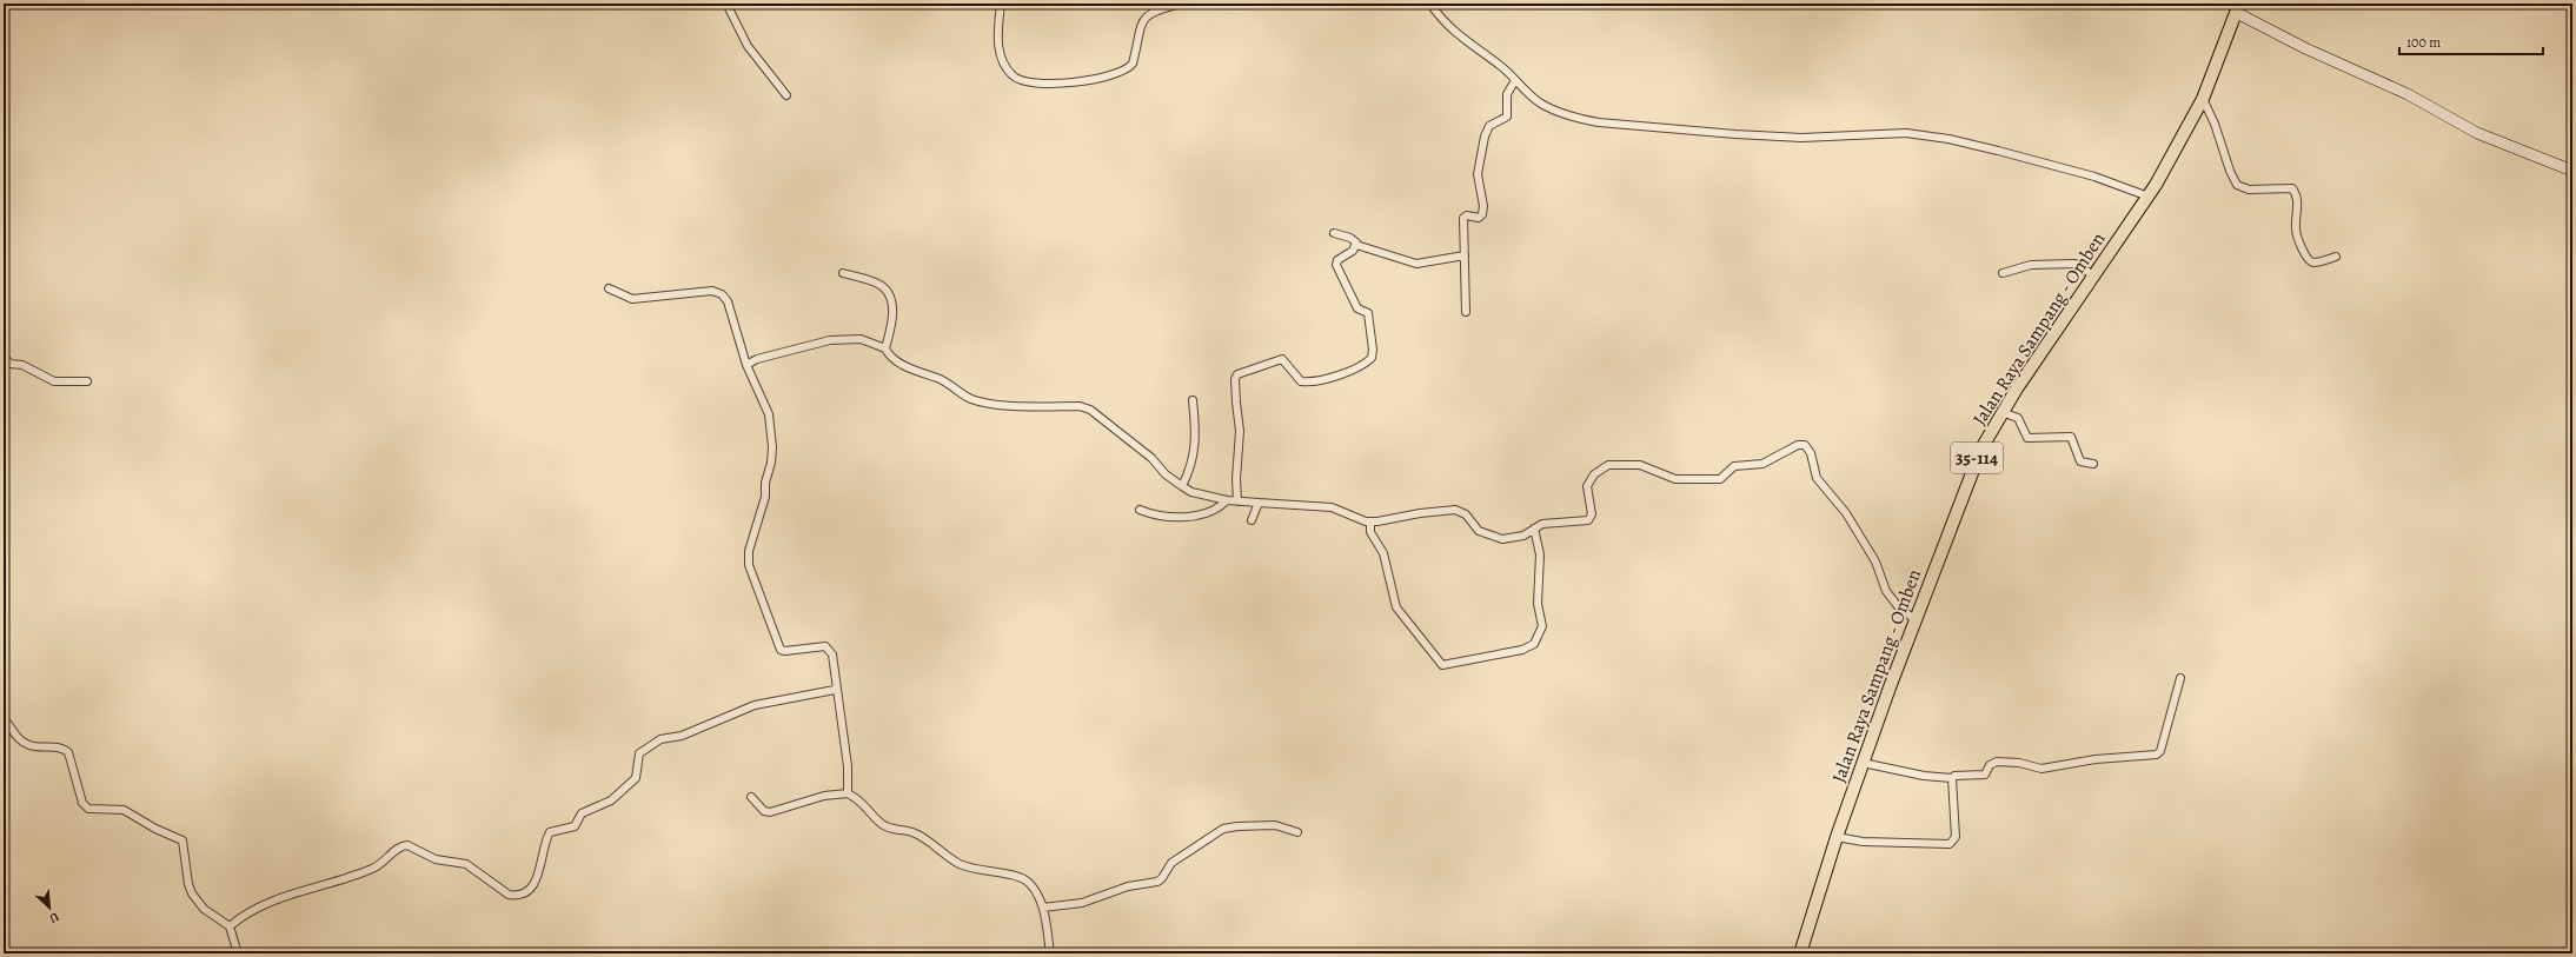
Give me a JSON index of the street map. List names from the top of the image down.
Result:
{
  "streets": {
    "main road": ["Jalan Raya Sampang - Omben", "35-114"]
  },
  "scale_bar": "100 m",
  "north": "bottom right"
}
